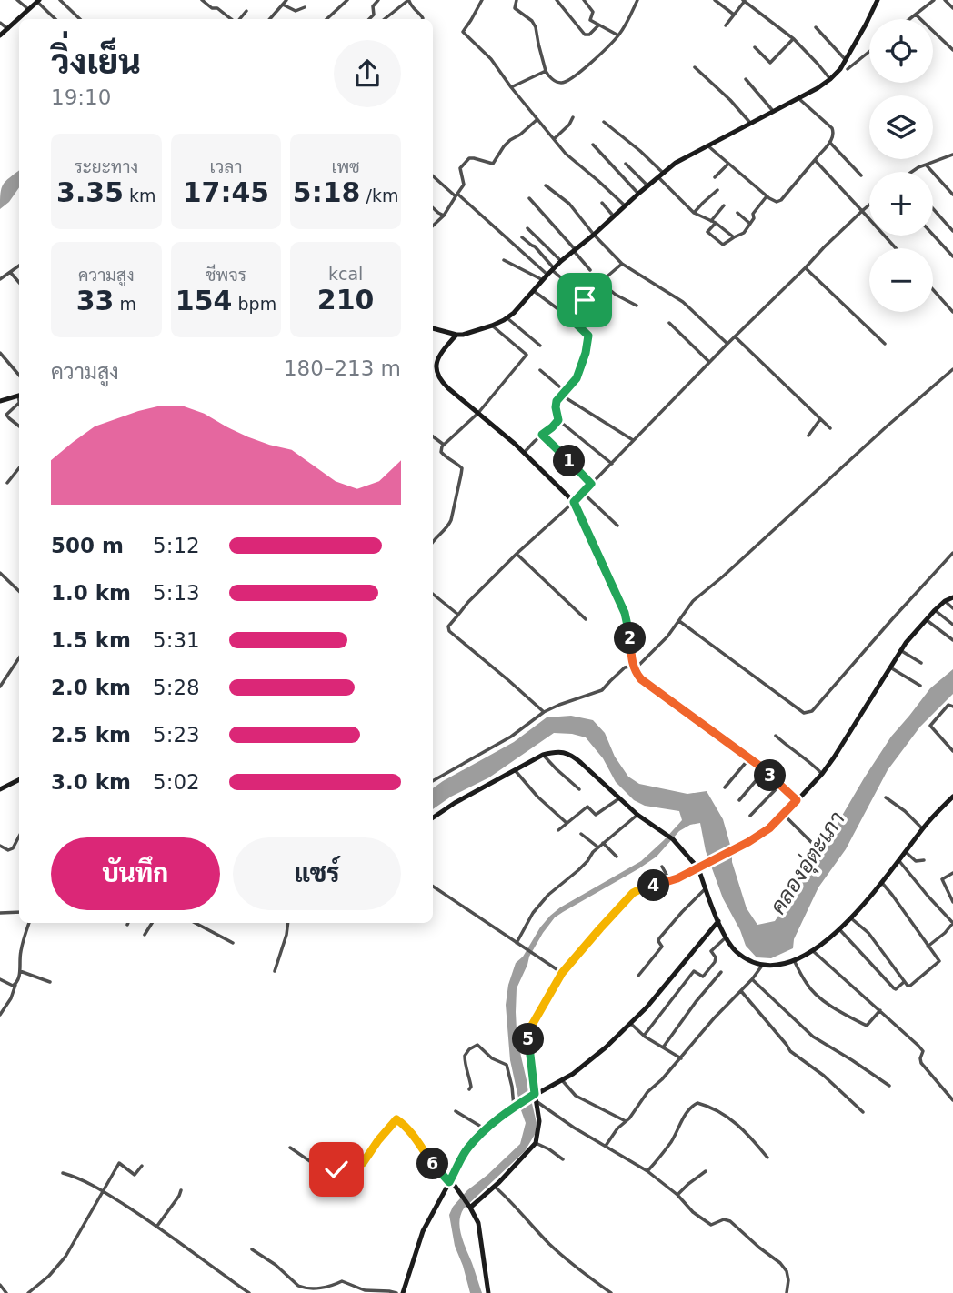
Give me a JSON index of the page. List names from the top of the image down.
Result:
{
  "water": ["คลองอุ่ตะเภา"],
  "page": {
    "map_buttons": ["+", "−"],
    "heading": ["วิ่งเย็น", "19:10"],
    "stats": [
      ["ระยะทาง", "3.35 km"],
      ["เวลา", "17:45"],
      ["เพซ", "5:18 /km"],
      ["ความสูง", "33 m"],
      ["ชีพจร", "154 bpm"],
      ["kcal", "210"]
    ],
    "chart": ["ความสูง", "180–213 m"],
    "pins": [
      "1",
      "2",
      "3",
      "4",
      "5",
      "6"
    ],
    "list": [
      {
        "name": "500 m",
        "note": "5:12"
      },
      {
        "name": "1.0 km",
        "note": "5:13"
      },
      {
        "name": "1.5 km",
        "note": "5:31"
      },
      {
        "name": "2.0 km",
        "note": "5:28"
      },
      {
        "name": "2.5 km",
        "note": "5:23"
      },
      {
        "name": "3.0 km",
        "note": "5:02"
      }
    ],
    "buttons": ["บันทึก", "แชร์"]
  }
}
